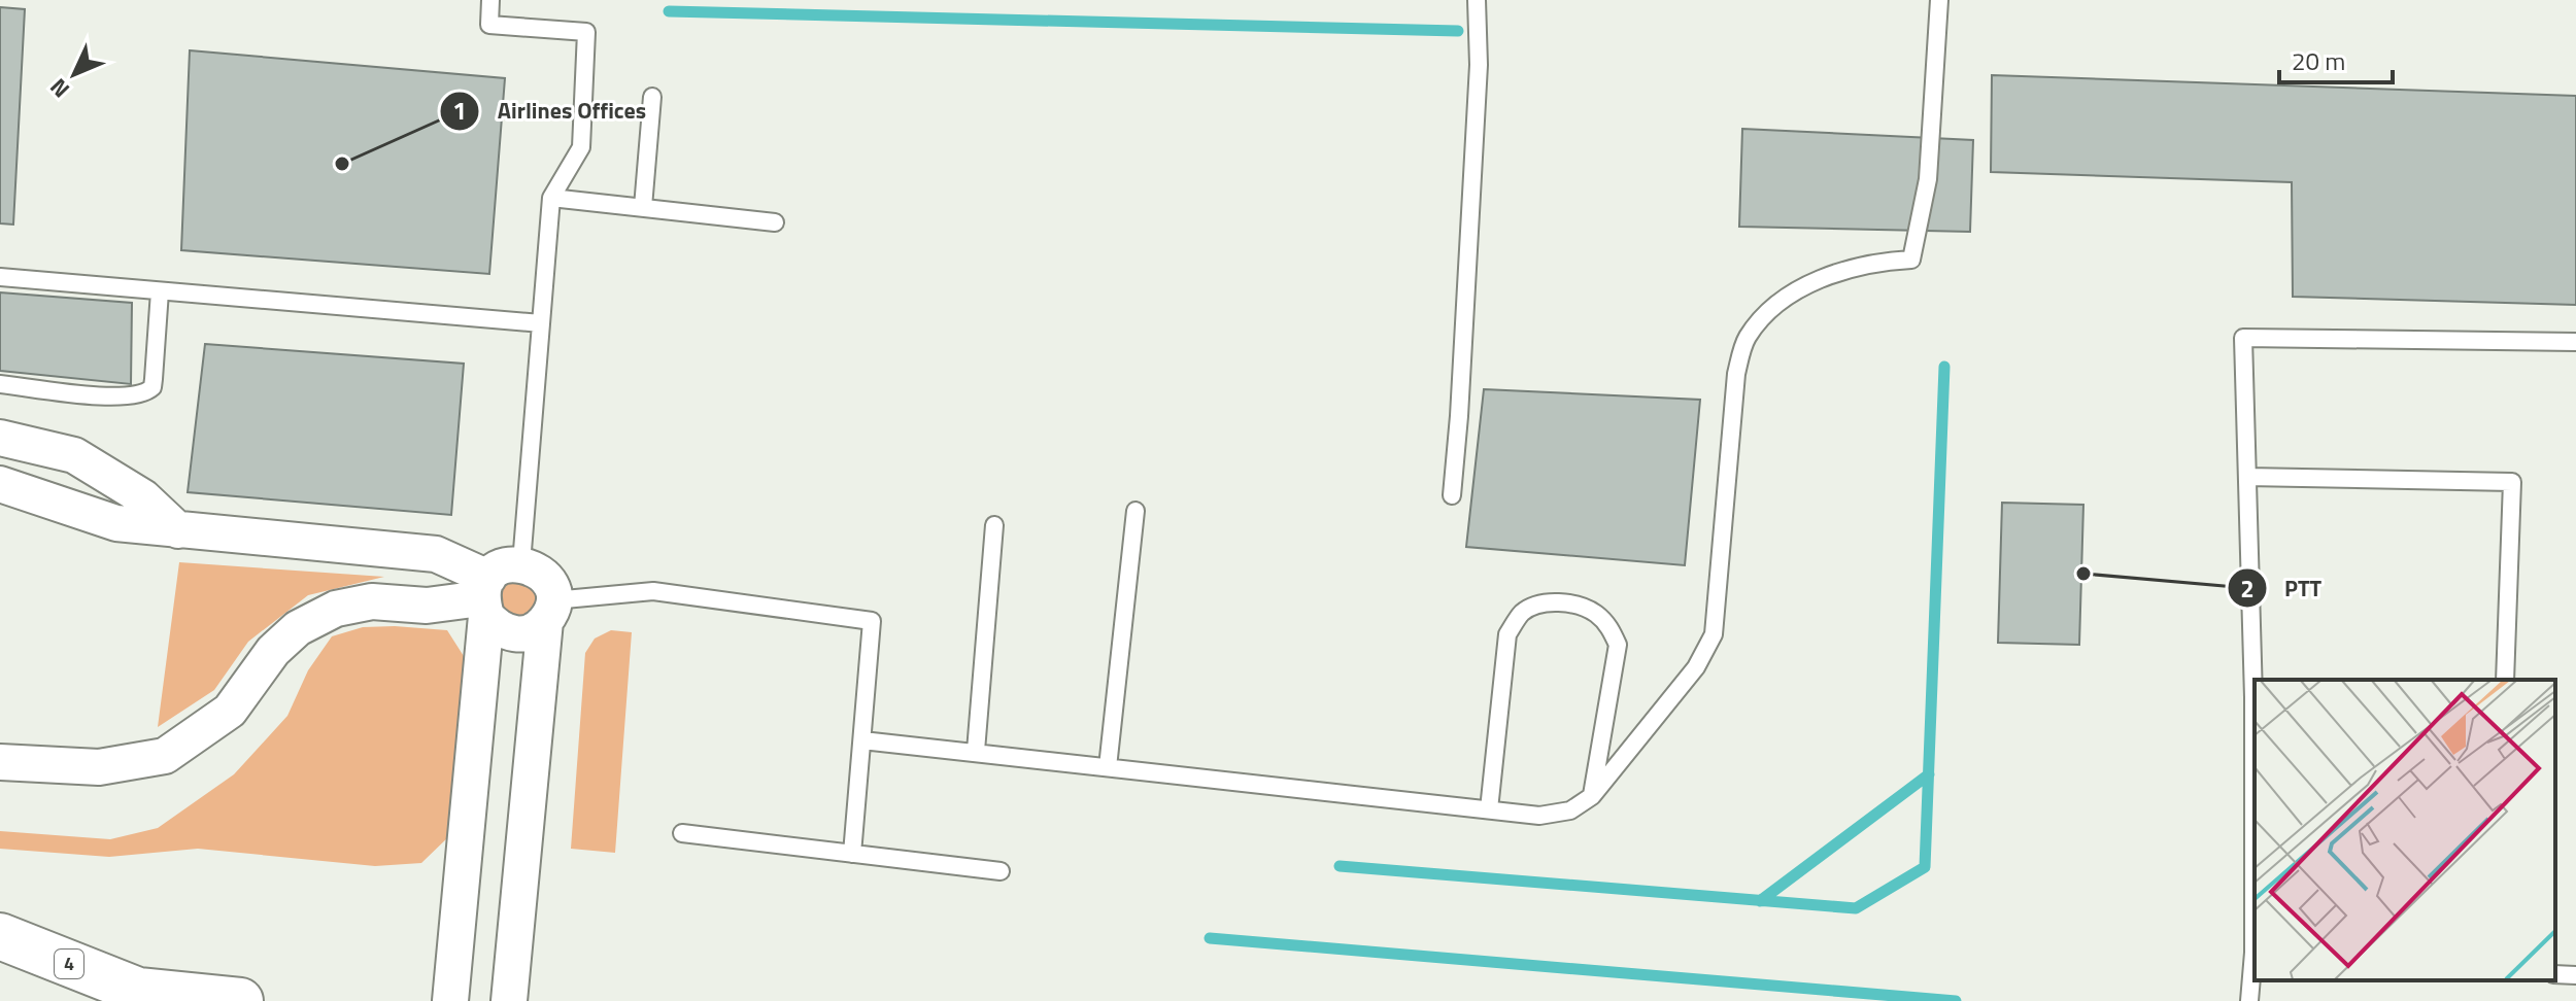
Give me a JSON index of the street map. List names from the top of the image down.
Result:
{
  "streets": {
    "highway": ["4"]
  },
  "places": ["Airlines Offices", "PTT"],
  "scale_bar": "20 m",
  "north": "bottom left"
}
